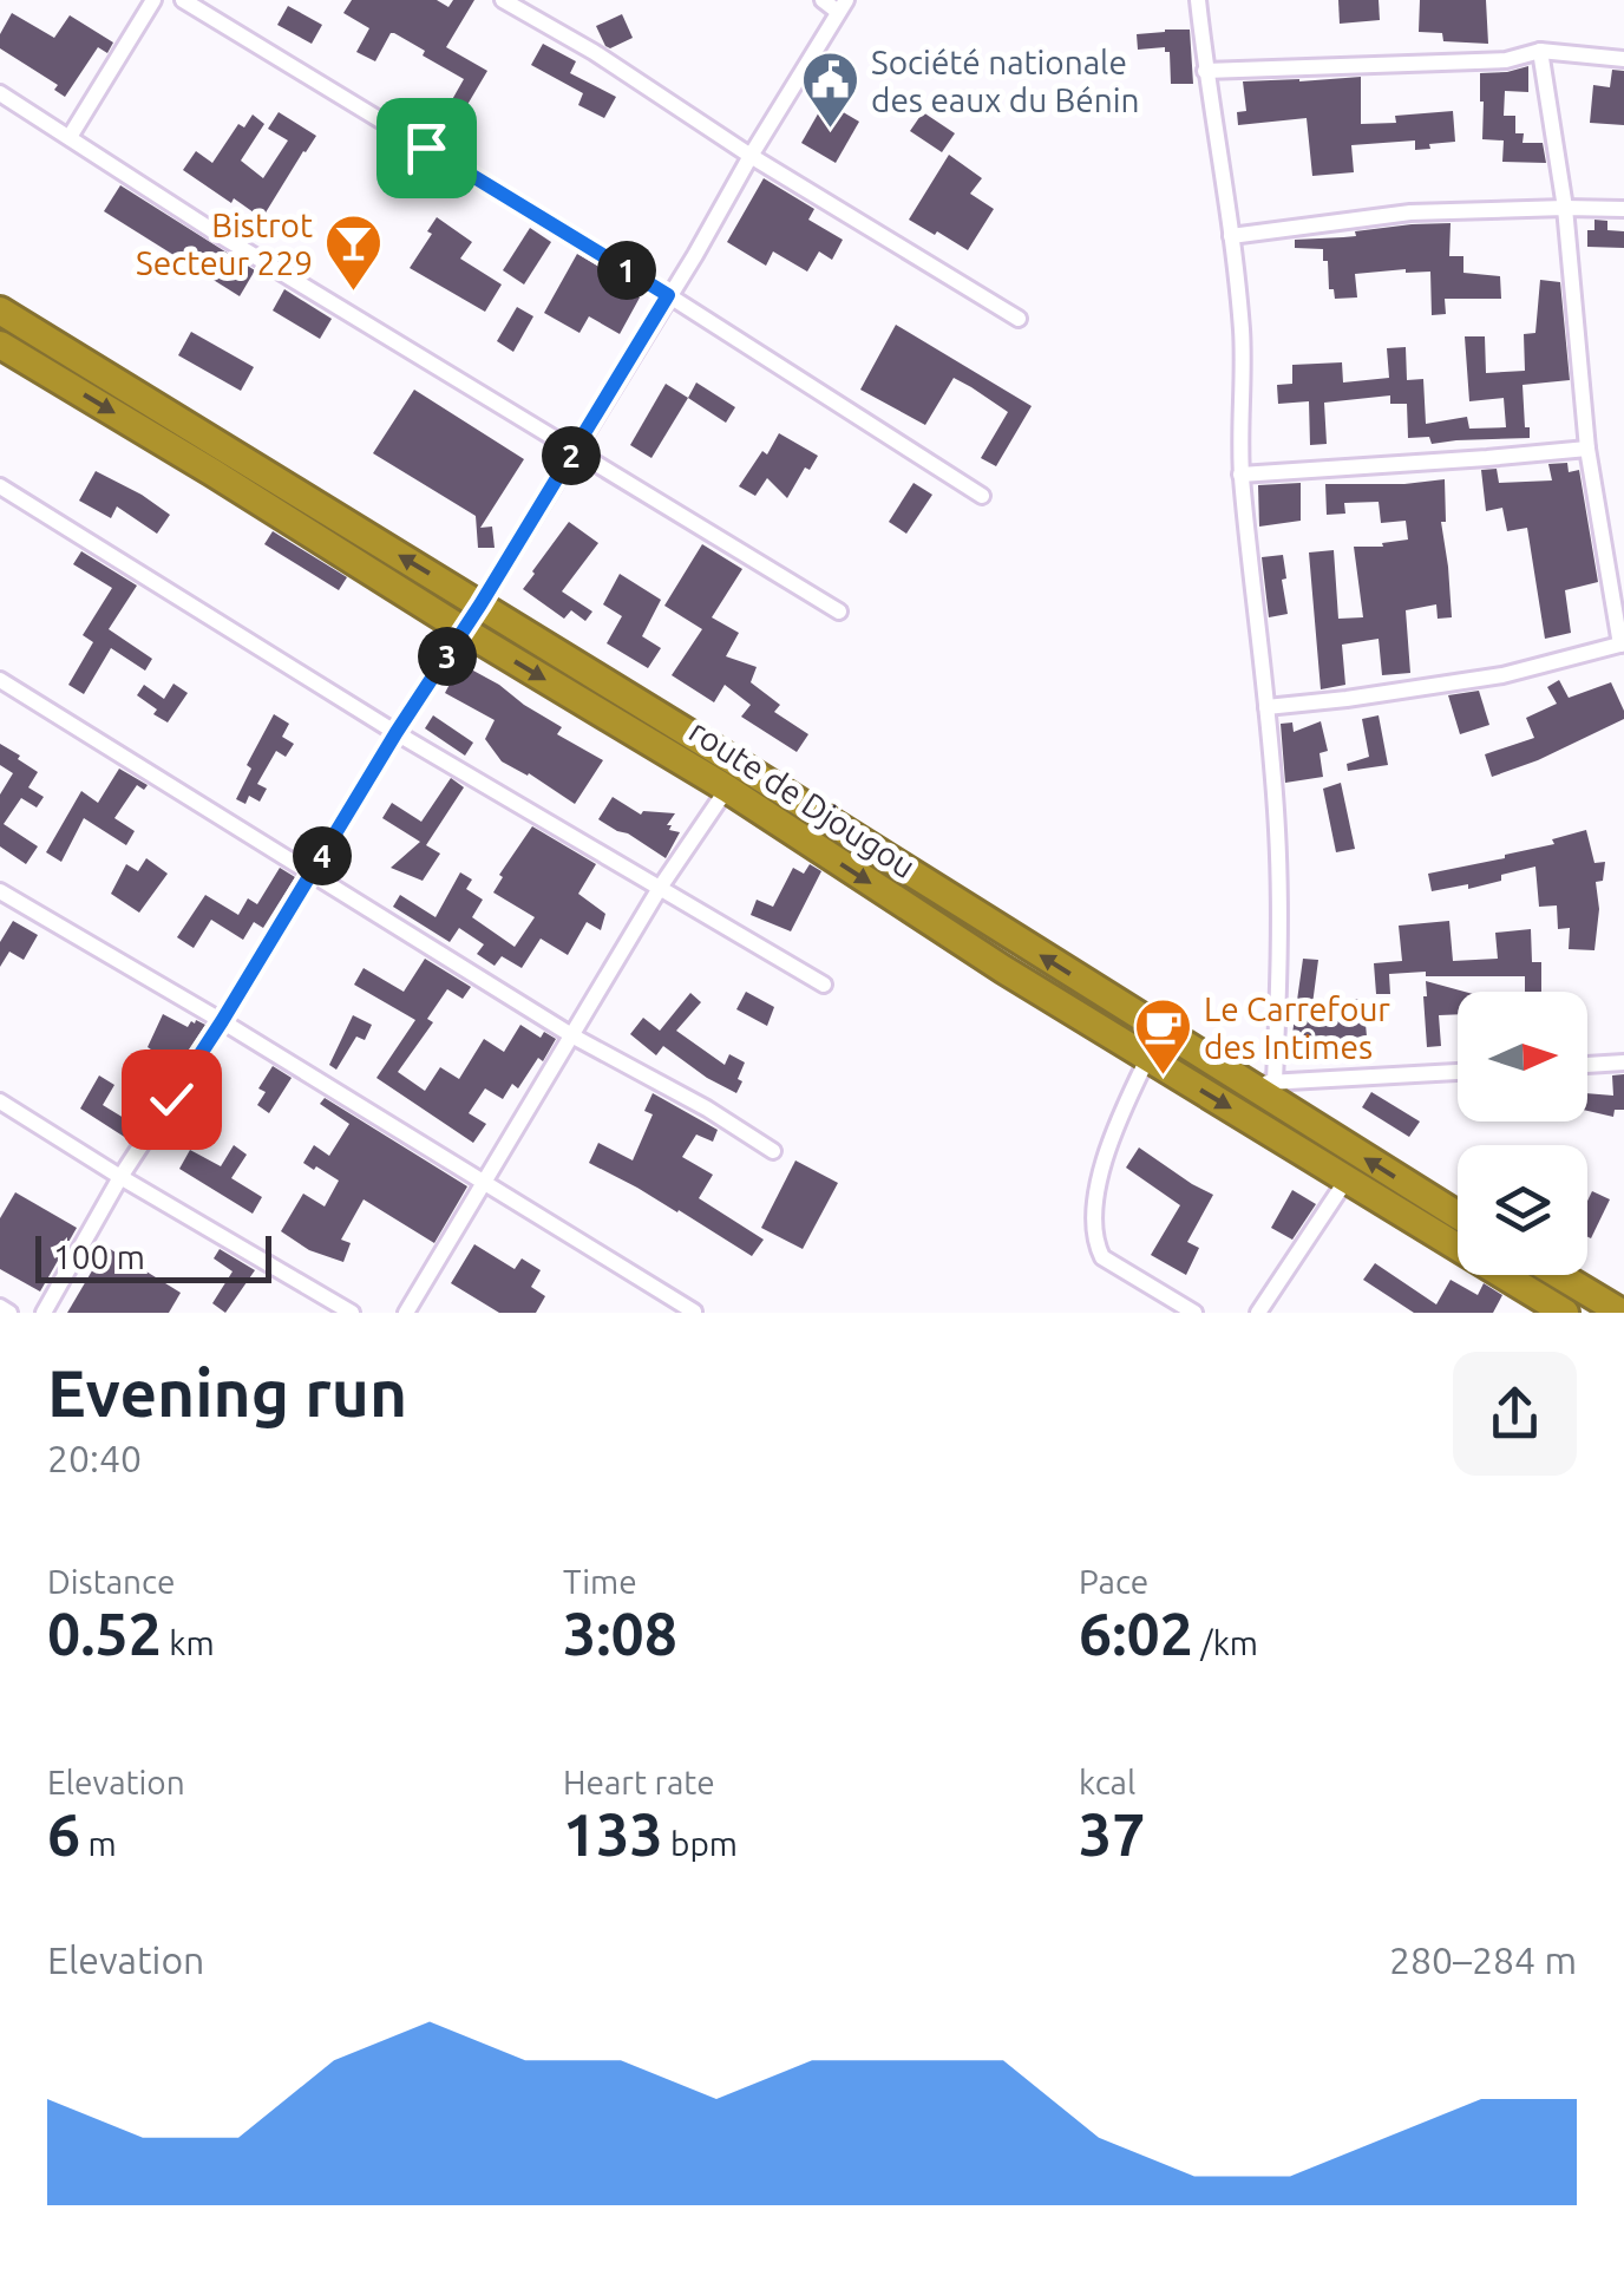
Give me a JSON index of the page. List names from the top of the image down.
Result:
{
  "streets": {
    "highway": ["route de Djougou"]
  },
  "places": {
    "public building": ["Société nationale des eaux du Bénin"],
    "bar": ["Bistrot Secteur 229"],
    "cafe": ["Le Carrefour des Intimes"]
  },
  "scale_bar": "100 m",
  "north": "right",
  "page": {
    "pins": [
      "1",
      "2",
      "3",
      "4"
    ],
    "scale": "100 m",
    "heading": ["Evening run", "20:40"],
    "stats": [
      ["Distance", "0.52 km"],
      ["Time", "3:08"],
      ["Pace", "6:02 /km"],
      ["Elevation", "6 m"],
      ["Heart rate", "133 bpm"],
      ["kcal", "37"]
    ],
    "chart": ["Elevation", "280–284 m"]
  }
}
